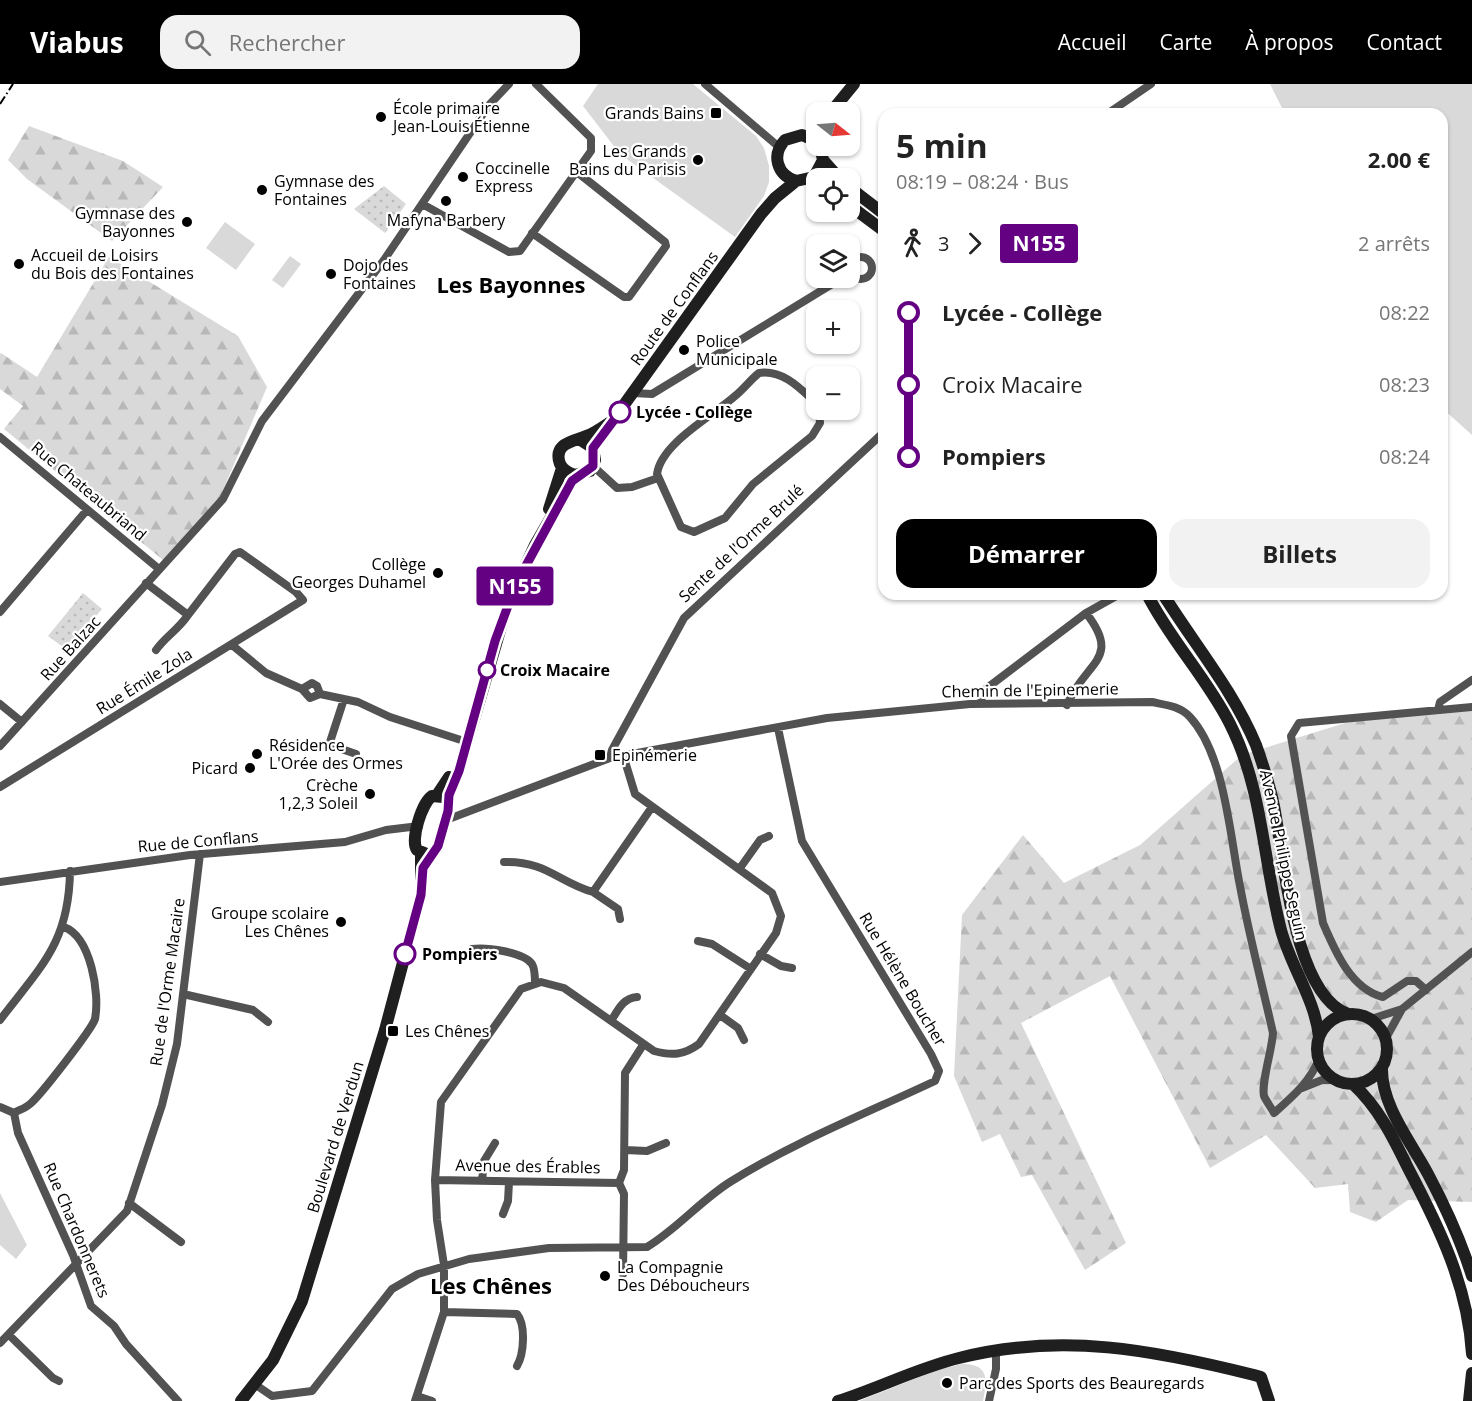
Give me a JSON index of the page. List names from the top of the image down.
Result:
{
  "streets": {
    "main road": ["Route de Conflans", "Avenue Philippe Seguin", "Boulevard de Verdun"],
    "street": [
      "Rue Chateaubriand",
      "Sente de l'Orme Brulé",
      "Rue Balzac",
      "Rue Émile Zola",
      "Chemin de l'Epinemerie",
      "Rue de Conflans",
      "Rue Hélène Boucher",
      "Rue de l'Orme Macaire",
      "Avenue des Érables",
      "Rue Chardonnerets"
    ]
  },
  "crossings": [
    ["Rue Chateaubriand", "Rue Balzac"],
    ["Sente de l'Orme Brulé", "Chemin de l'Epinemerie"],
    ["Chemin de l'Epinemerie", "Rue Hélène Boucher"],
    ["Chemin de l'Epinemerie", "Boulevard de Verdun"],
    ["Rue de Conflans", "Rue de l'Orme Macaire"],
    ["Rue de l'Orme Macaire", "Rue Chardonnerets"]
  ],
  "districts": ["Les Bayonnes", "Les Chênes"],
  "places": {
    "transit": ["Grands Bains", "Epinémerie", "Les Chênes"],
    "other": [
      "École primaire Jean-Louis Étienne",
      "Les Grands Bains du Parisis",
      "Coccinelle Express",
      "Gymnase des Fontaines",
      "Mafyna Barbery",
      "Gymnase des Bayonnes",
      "Accueil de Loisirs du Bois des Fontaines",
      "Dojo des Fontaines",
      "Police Municipale",
      "Lycée - Collège",
      "Collège Georges Duhamel",
      "Croix Macaire",
      "Résidence L'Orée des Ormes",
      "Picard",
      "Crèche 1,2,3 Soleil",
      "Groupe scolaire Les Chênes",
      "Pompiers",
      "La Compagnie Des Déboucheurs",
      "Parc des Sports des Beauregards"
    ]
  },
  "lines": ["bus line N155"],
  "north": "right",
  "page": {
    "header": "Viabus",
    "search": "Rechercher",
    "nav": [
      "Accueil",
      "Carte",
      "À propos",
      "Contact"
    ],
    "on_map": "N155",
    "map_buttons": ["+", "−"],
    "heading": ["5 min", "08:19 – 08:24 · Bus", "2.00 €"],
    "legs": ["3", "N155", "2 arrêts"],
    "list": [
      {
        "name": "Lycée - Collège",
        "value": "08:22"
      },
      {
        "name": "Croix Macaire",
        "value": "08:23"
      },
      {
        "name": "Pompiers",
        "value": "08:24"
      }
    ],
    "buttons": ["Démarrer", "Billets"]
  }
}
